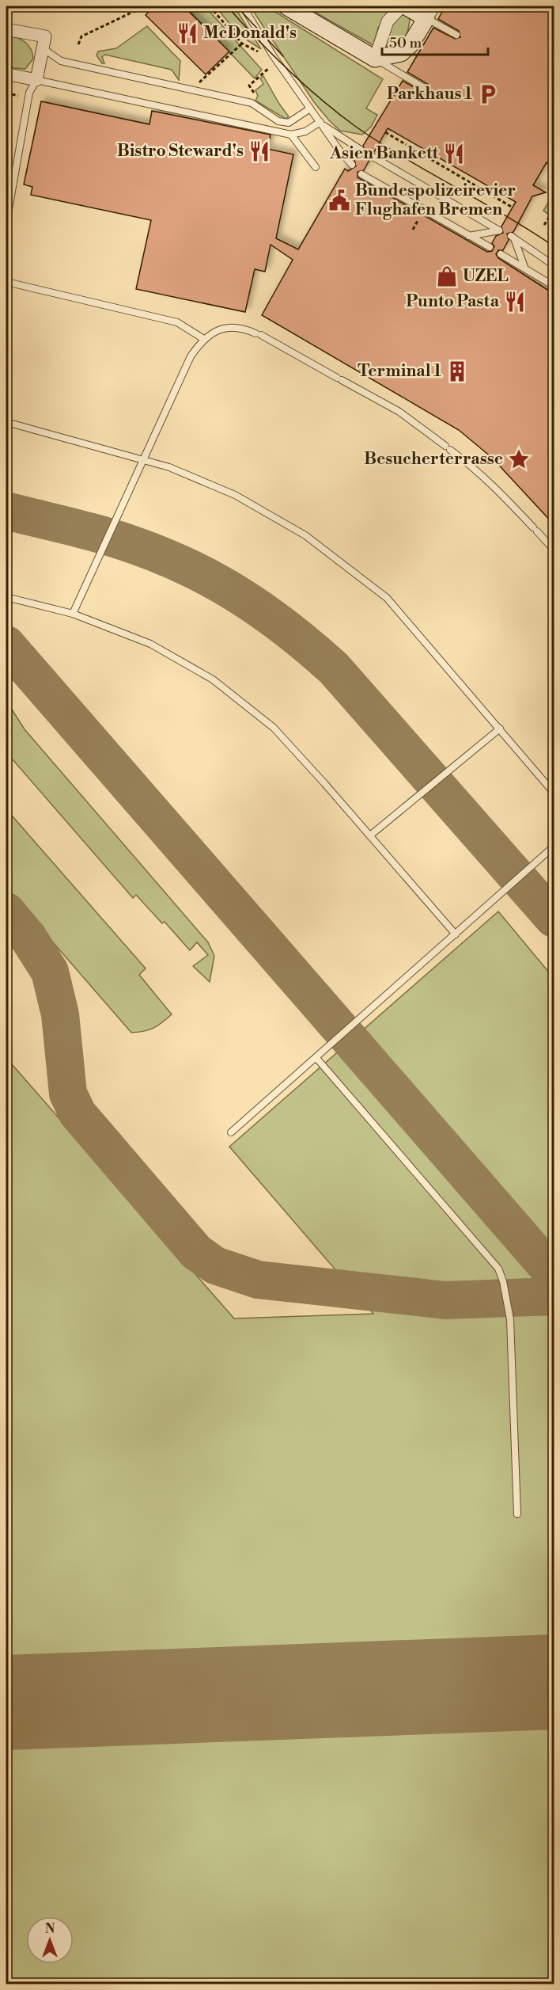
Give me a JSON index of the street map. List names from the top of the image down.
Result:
{
  "places": {
    "restaurant": [
      "McDonald's",
      "Bistro Steward's",
      "Asien Bankett",
      "Punto Pasta"
    ],
    "parking": ["Parkhaus 1"],
    "public building": ["Bundespolizeirevier Flughafen Bremen"],
    "shop": ["UZEL"],
    "building": ["Terminal 1"],
    "place": ["Besucherterrasse"]
  },
  "scale_bar": "50 m",
  "north": "top"
}
